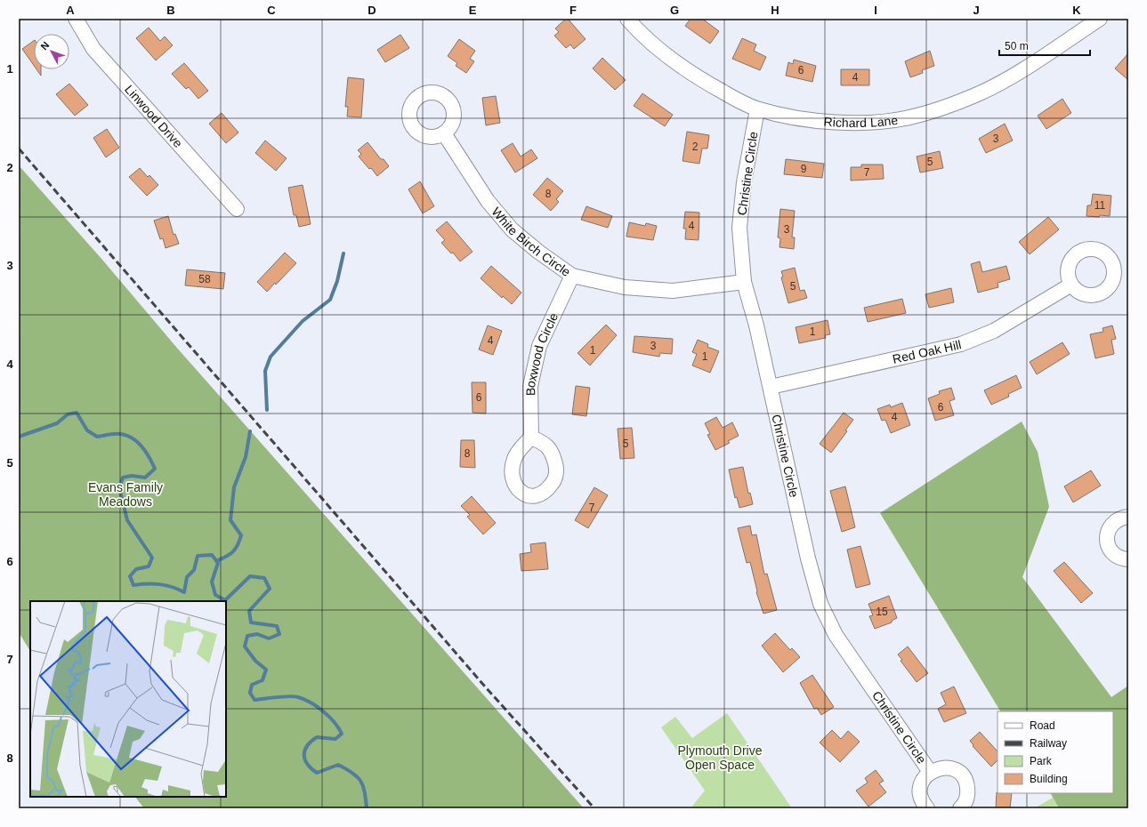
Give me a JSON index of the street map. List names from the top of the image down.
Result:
{
  "streets": {
    "street": [
      "Linwood Drive",
      "Richard Lane",
      "Christine Circle",
      "White Birch Circle",
      "Red Oak Hill",
      "Boxwood Circle"
    ]
  },
  "crossings": [
    ["Richard Lane", "Christine Circle"],
    ["Christine Circle", "White Birch Circle"],
    ["Christine Circle", "Red Oak Hill"],
    ["White Birch Circle", "Boxwood Circle"]
  ],
  "parks": ["Evans Family Meadows", "Plymouth Drive Open Space"],
  "house_numbers": [
    "6",
    "4",
    "3",
    "2",
    "5",
    "9",
    "7",
    "8",
    "11",
    "4",
    "3",
    "58",
    "5",
    "1",
    "4",
    "3",
    "1",
    "1",
    "6",
    "6",
    "4",
    "5",
    "8",
    "7",
    "15"
  ],
  "legend": [
    "Road",
    "Railway",
    "Park",
    "Building"
  ],
  "scale_bar": "50 m",
  "north": "top left",
  "grid": {
    "columns": [
      "A",
      "B",
      "C",
      "D",
      "E",
      "F",
      "G",
      "H",
      "I",
      "J",
      "K"
    ],
    "rows": [
      "1",
      "2",
      "3",
      "4",
      "5",
      "6",
      "7",
      "8"
    ]
  }
}
